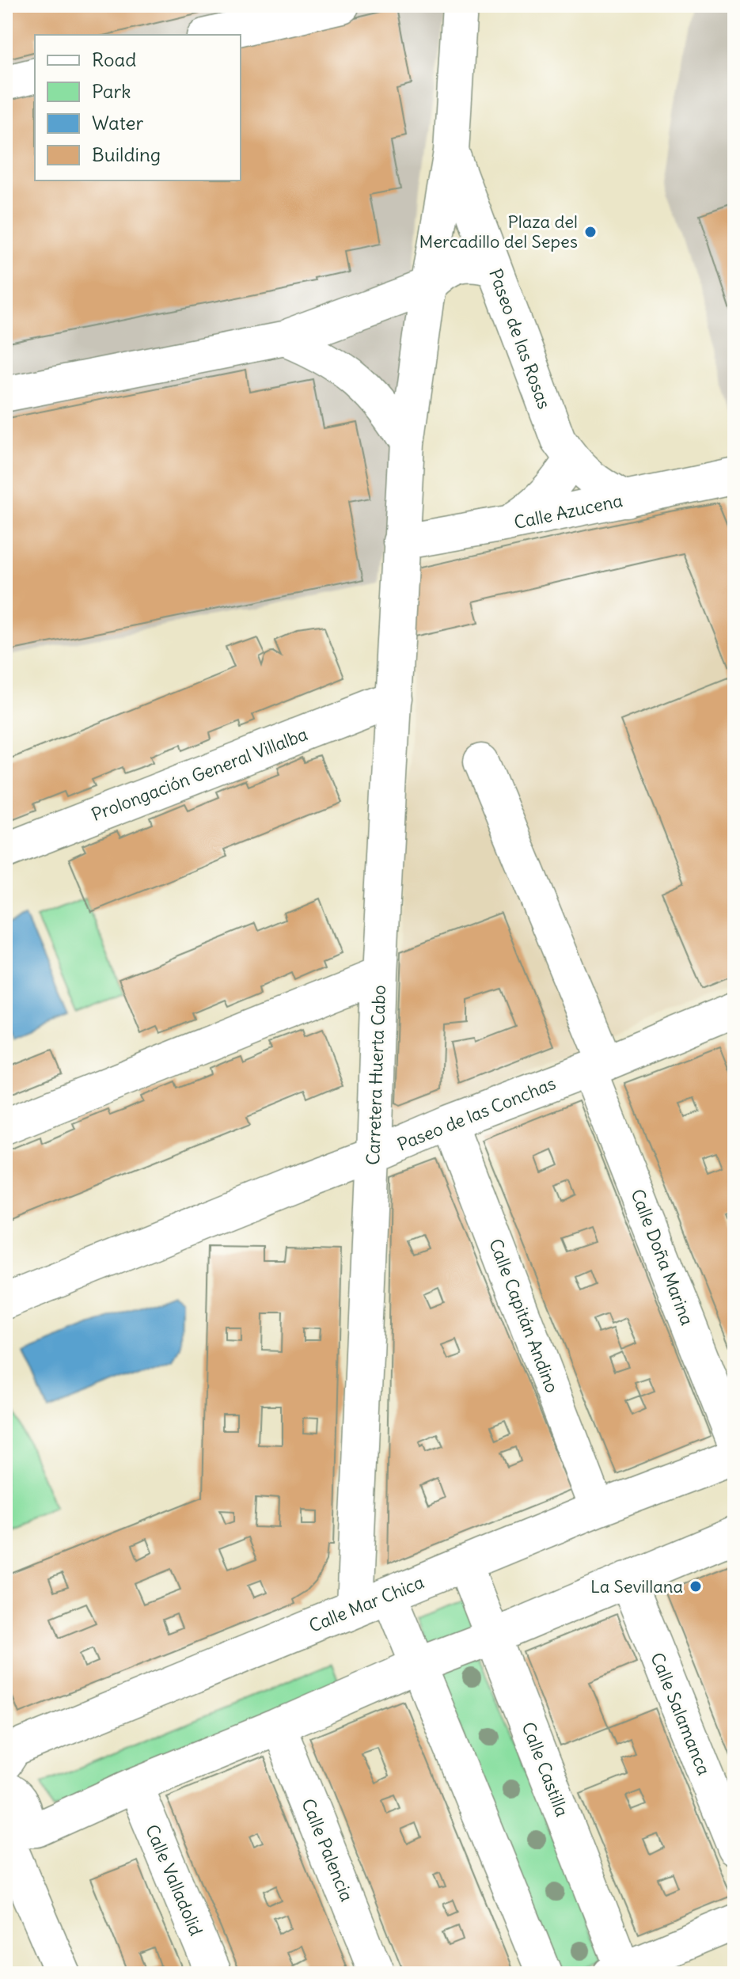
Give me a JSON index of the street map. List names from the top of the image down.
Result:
{
  "streets": {
    "street": [
      "Paseo de las Rosas",
      "Calle Azucena",
      "Prolongación General Villalba",
      "Carretera Huerta Cabo",
      "Paseo de las Conchas",
      "Calle Doña Marina",
      "Calle Capitán Andino",
      "Calle Mar Chica",
      "Calle Salamanca",
      "Calle Castilla",
      "Calle Palencia",
      "Calle Valladolid"
    ]
  },
  "crossings": [
    ["Paseo de las Rosas", "Calle Azucena"],
    ["Paseo de las Rosas", "Carretera Huerta Cabo"],
    ["Calle Azucena", "Carretera Huerta Cabo"],
    ["Prolongación General Villalba", "Carretera Huerta Cabo"],
    ["Carretera Huerta Cabo", "Paseo de las Conchas"],
    ["Carretera Huerta Cabo", "Calle Mar Chica"],
    ["Paseo de las Conchas", "Calle Doña Marina"],
    ["Paseo de las Conchas", "Calle Capitán Andino"],
    ["Calle Capitán Andino", "Calle Mar Chica"],
    ["Calle Mar Chica", "Calle Castilla"]
  ],
  "places": ["Plaza del Mercadillo del Sepes", "La Sevillana"],
  "legend": [
    "Road",
    "Park",
    "Water",
    "Building"
  ]
}
